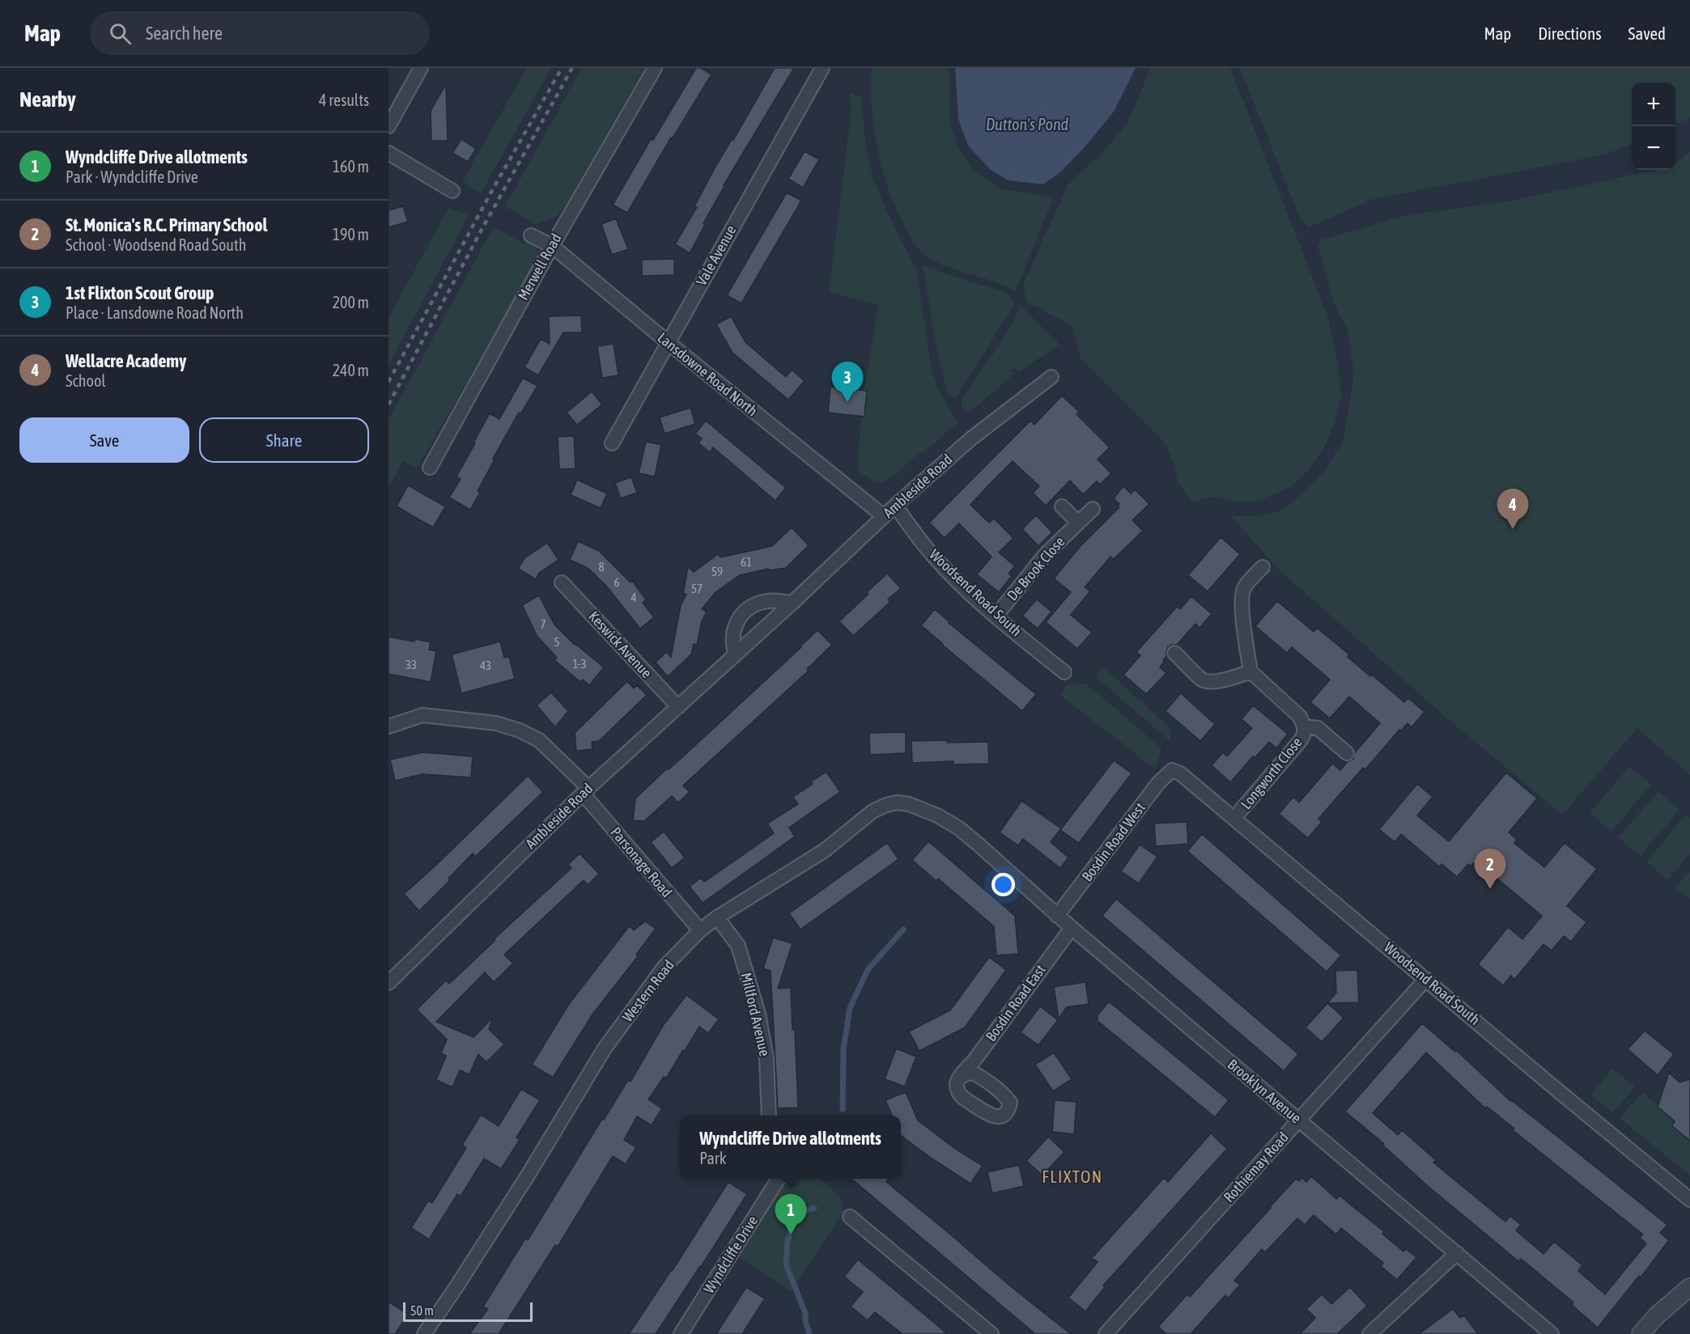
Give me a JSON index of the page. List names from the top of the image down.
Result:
{
  "streets": {
    "street": [
      "Vale Avenue",
      "Merwell Road",
      "Lansdowne Road North",
      "Ambleside Road",
      "De Brook Close",
      "Woodsend Road South",
      "Keswick Avenue",
      "Longworth Close",
      "Bosdin Road West",
      "Parsonage Road",
      "Western Road",
      "Bosdin Road East",
      "Millford Avenue",
      "Brooklyn Avenue",
      "Rothiemay Road",
      "Wyndcliffe Drive"
    ]
  },
  "crossings": [
    ["Vale Avenue", "Lansdowne Road North"],
    ["Merwell Road", "Lansdowne Road North"],
    ["Lansdowne Road North", "Ambleside Road"],
    ["Ambleside Road", "Woodsend Road South"],
    ["Ambleside Road", "Keswick Avenue"],
    ["Ambleside Road", "Parsonage Road"],
    ["De Brook Close", "Woodsend Road South"],
    ["Woodsend Road South", "Longworth Close"],
    ["Woodsend Road South", "Bosdin Road West"],
    ["Woodsend Road South", "Rothiemay Road"],
    ["Bosdin Road West", "Brooklyn Avenue"],
    ["Parsonage Road", "Western Road"],
    ["Western Road", "Millford Avenue"],
    ["Western Road", "Brooklyn Avenue"],
    ["Bosdin Road East", "Brooklyn Avenue"],
    ["Brooklyn Avenue", "Rothiemay Road"]
  ],
  "districts": ["FLIXTON"],
  "water": ["Dutton's Pond"],
  "house_numbers": [
    "61",
    "8",
    "59",
    "6",
    "57",
    "4",
    "7",
    "5",
    "1-3",
    "33",
    "43"
  ],
  "scale_bar": "50 m",
  "page": {
    "header": "Map",
    "search": "Search here",
    "nav": ["Map", "Directions", "Saved"],
    "heading": ["Nearby", "4 results"],
    "map_buttons": ["+", "−"],
    "list": [
      {
        "mark": "1",
        "name": "Wyndcliffe Drive allotments",
        "note": "Park · Wyndcliffe Drive",
        "value": "160 m"
      },
      {
        "mark": "2",
        "name": "St. Monica's R.C. Primary School",
        "note": "School · Woodsend Road South",
        "value": "190 m"
      },
      {
        "mark": "3",
        "name": "1st Flixton Scout Group",
        "note": "Place · Lansdowne Road North",
        "value": "200 m"
      },
      {
        "mark": "4",
        "name": "Wellacre Academy",
        "note": "School",
        "value": "240 m"
      }
    ],
    "pins": [
      "3",
      "4",
      "2",
      "1"
    ],
    "buttons": ["Save", "Share"],
    "popup": ["Wyndcliffe Drive allotments", "Park"],
    "scale": "50 m"
  }
}
